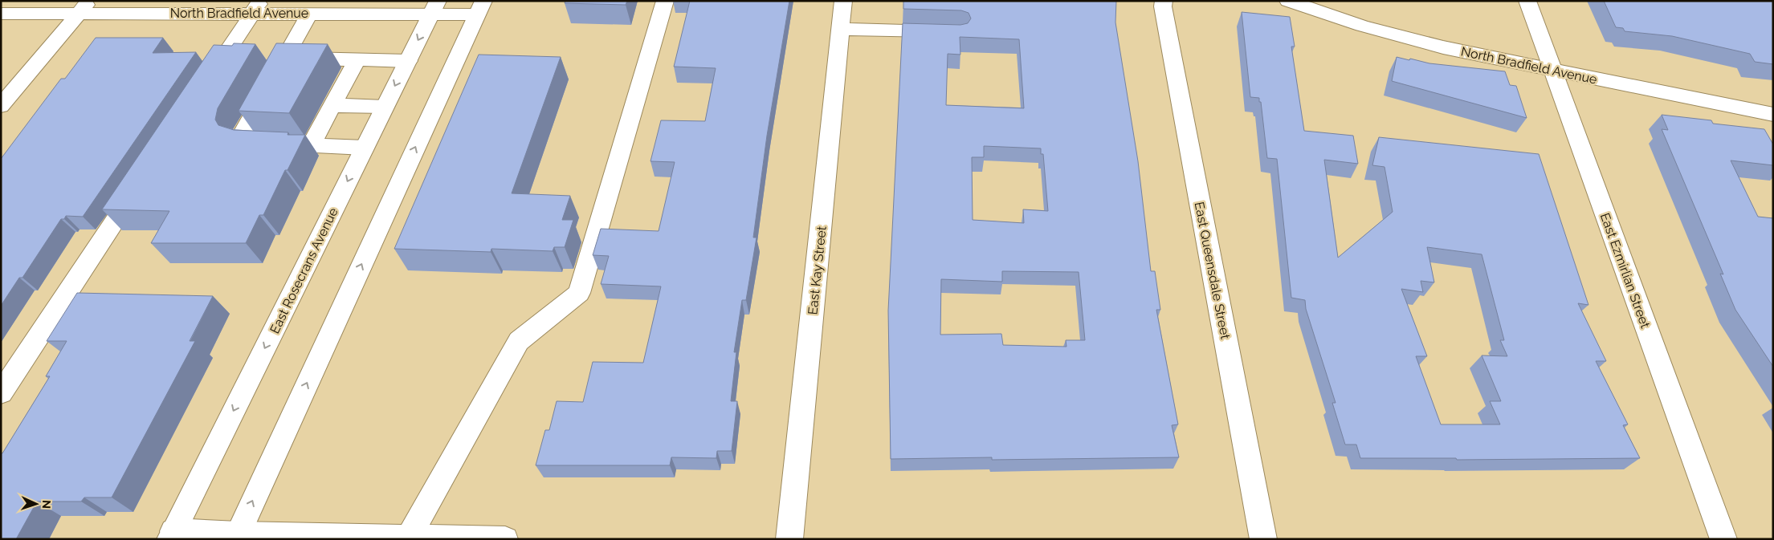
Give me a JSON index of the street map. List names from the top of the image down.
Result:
{
  "streets": {
    "street": [
      "North Bradfield Avenue",
      "East Rosecrans Avenue",
      "East Kay Street",
      "East Queensdale Street",
      "East Ezmirlian Street"
    ]
  },
  "crossings": [
    ["North Bradfield Avenue", "East Rosecrans Avenue"],
    ["North Bradfield Avenue", "East Ezmirlian Street"]
  ],
  "north": "right"
}
